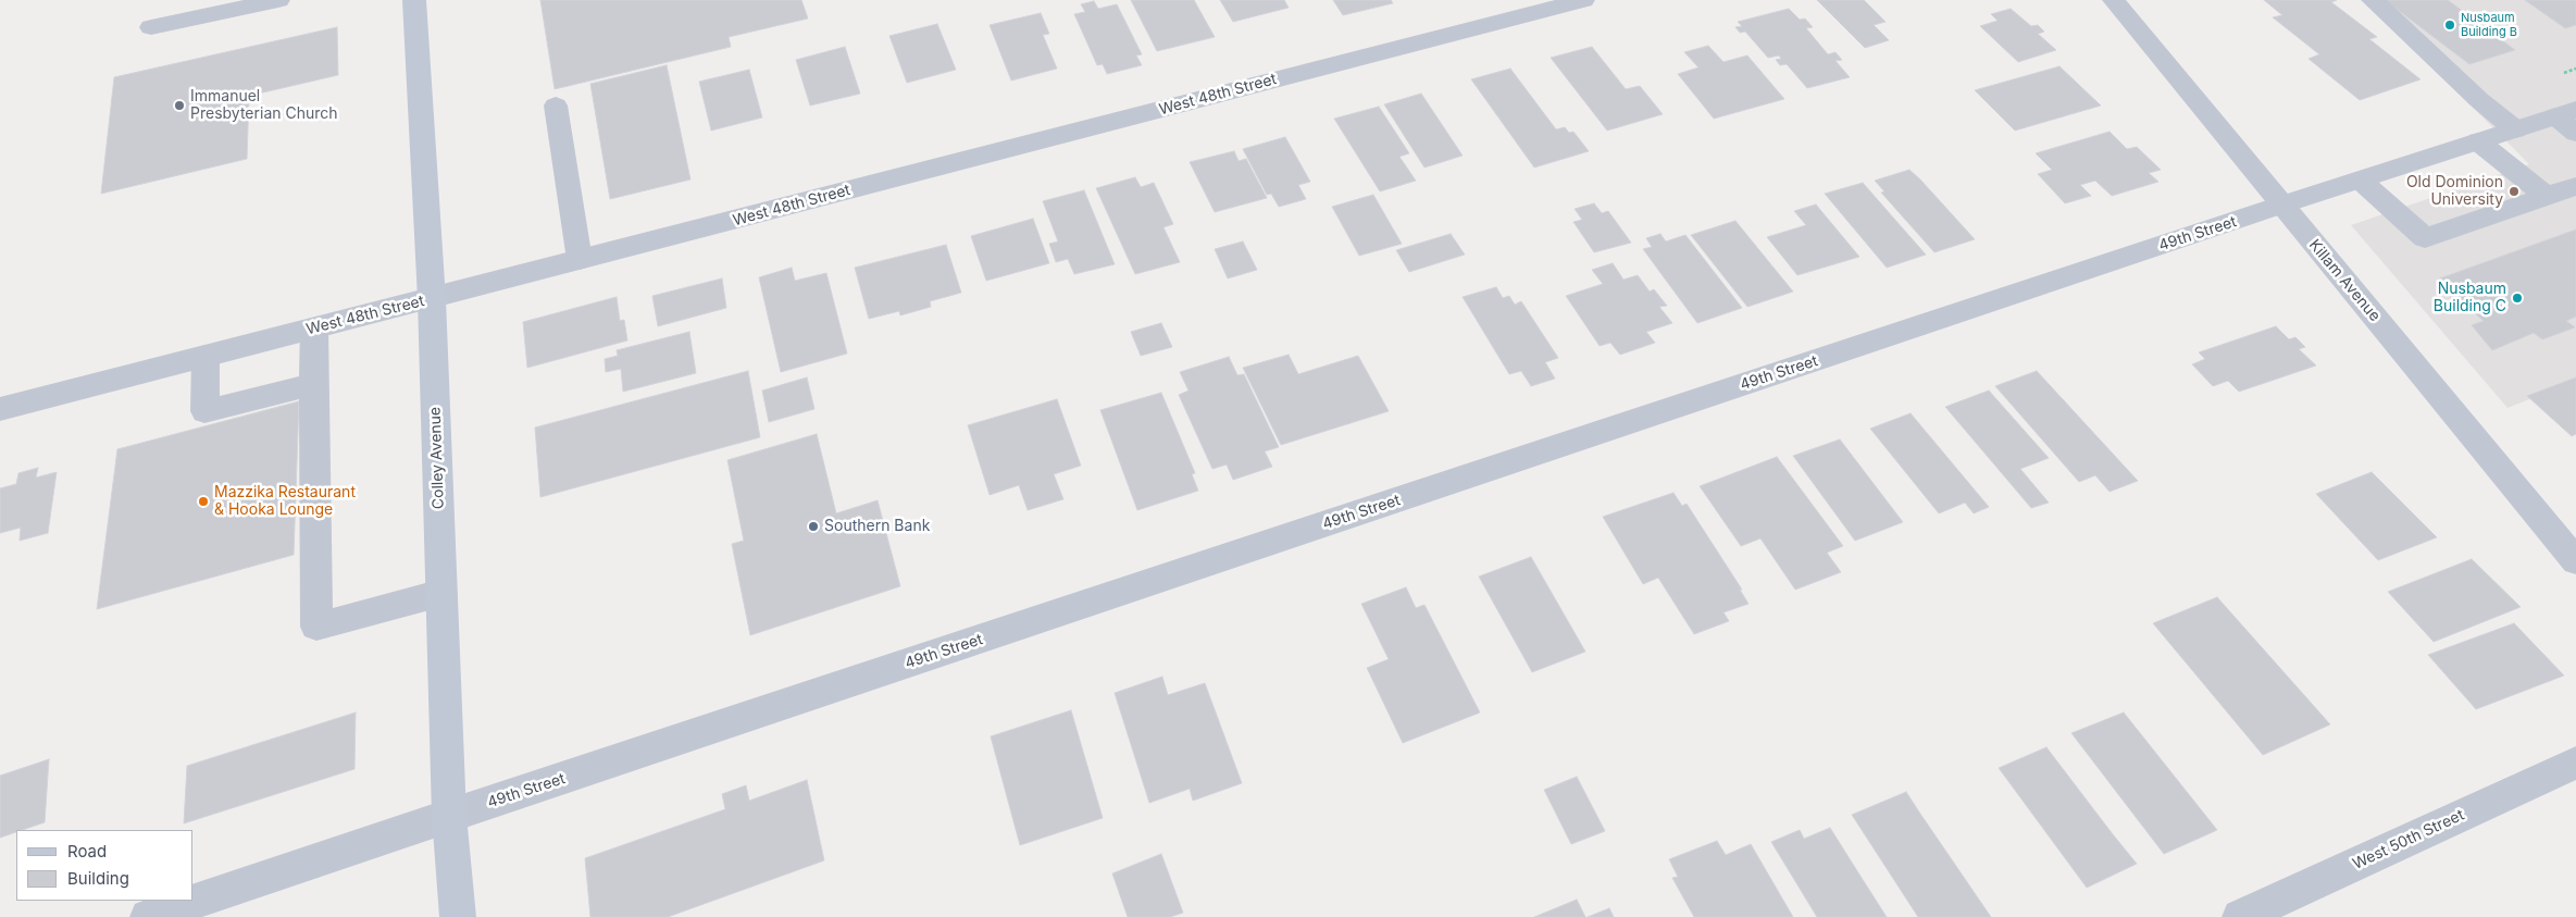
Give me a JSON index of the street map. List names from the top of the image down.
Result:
{
  "streets": {
    "main road": ["Colley Avenue"],
    "street": [
      "West 48th Street",
      "49th Street",
      "Killam Avenue",
      "West 50th Street"
    ]
  },
  "crossings": [
    ["West 48th Street", "Colley Avenue"],
    ["49th Street", "Killam Avenue"],
    ["49th Street", "Colley Avenue"]
  ],
  "places": [
    "Nusbaum Building B",
    "Immanuel Presbyterian Church",
    "Old Dominion University",
    "Nusbaum Building C",
    "Mazzika Restaurant & Hooka Lounge",
    "Southern Bank"
  ],
  "legend": ["Road", "Building"]
}
